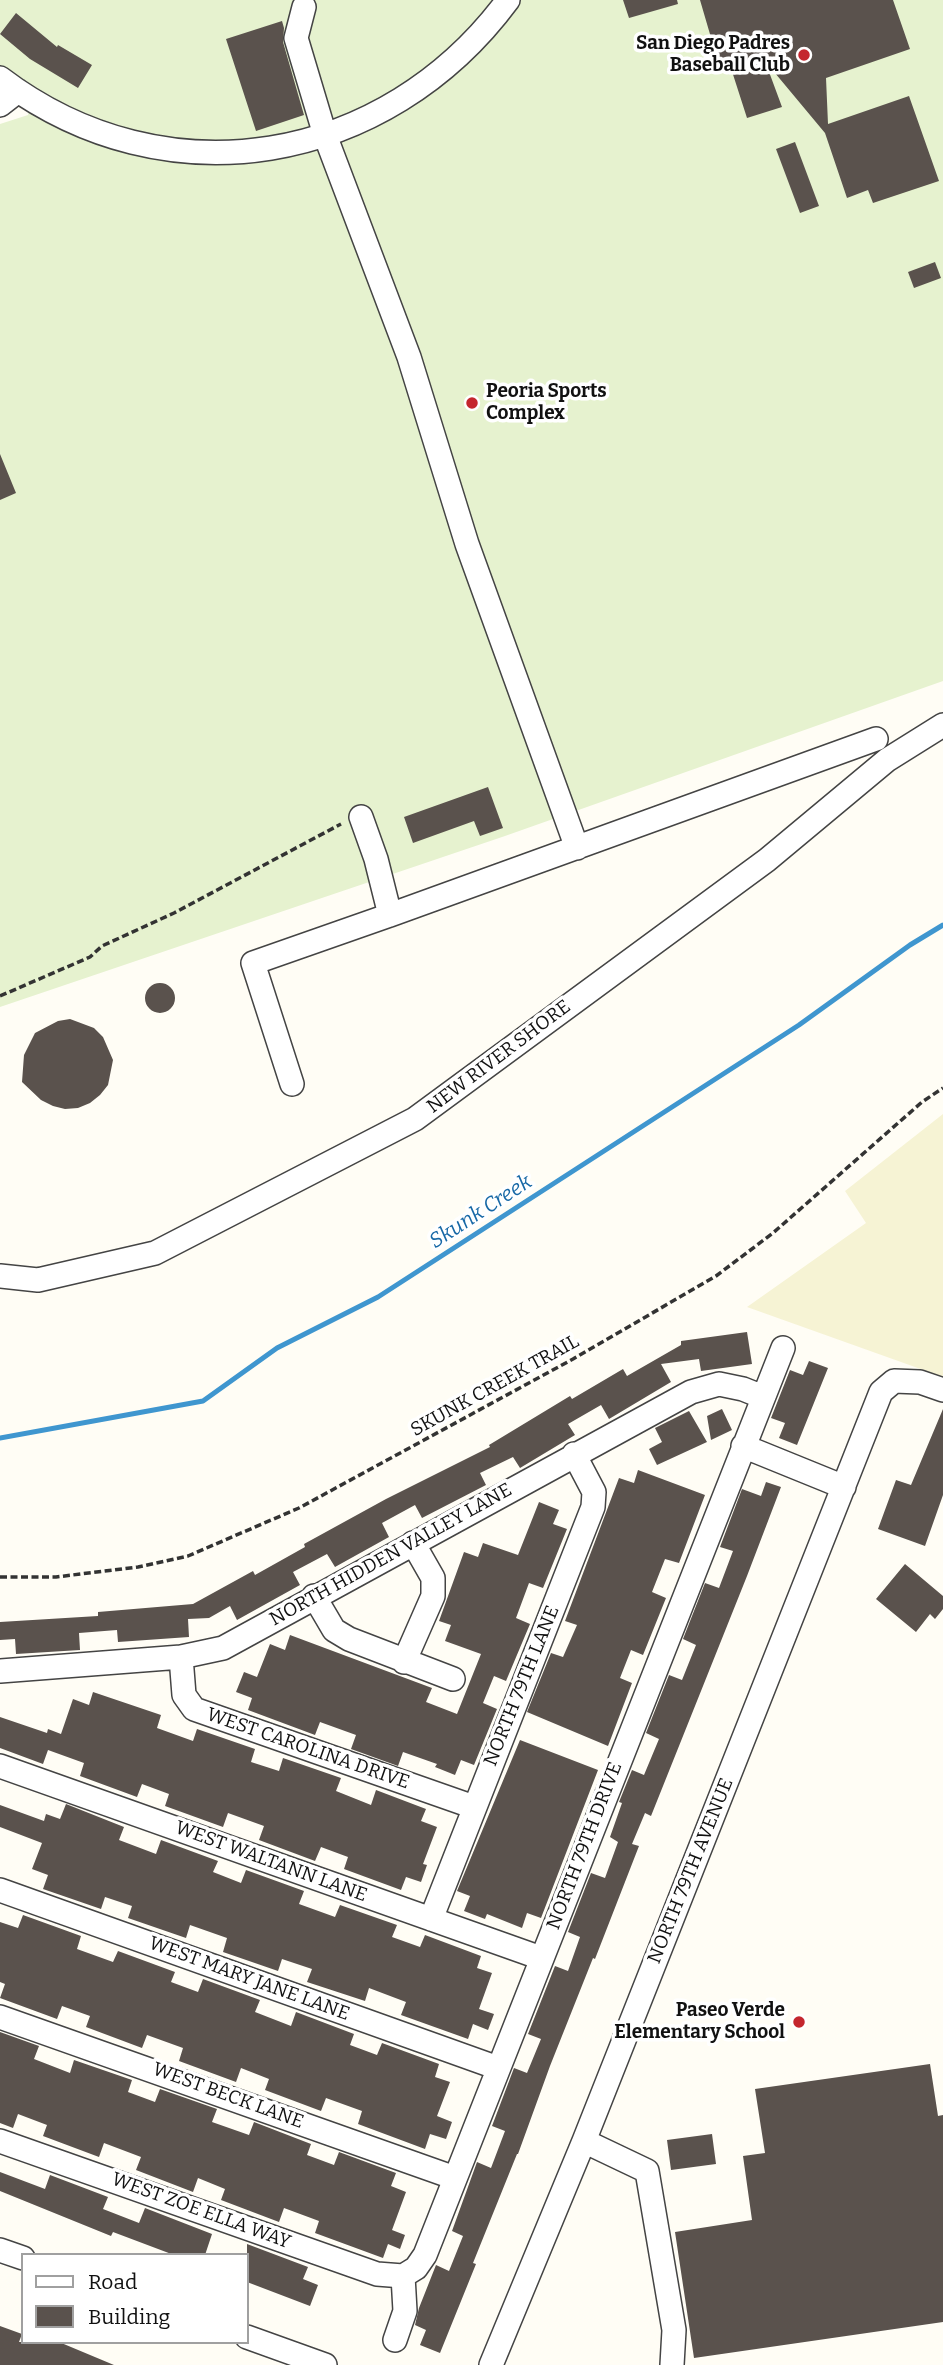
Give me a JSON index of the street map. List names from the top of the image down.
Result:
{
  "streets": {
    "street": [
      "NEW RIVER SHORE",
      "NORTH HIDDEN VALLEY LANE",
      "NORTH 79TH LANE",
      "WEST CAROLINA DRIVE",
      "NORTH 79TH DRIVE",
      "WEST WALTANN LANE",
      "NORTH 79TH AVENUE",
      "WEST MARY JANE LANE",
      "WEST BECK LANE",
      "WEST ZOE ELLA WAY"
    ],
    "path": ["SKUNK CREEK TRAIL"]
  },
  "crossings": [
    ["NORTH HIDDEN VALLEY LANE", "NORTH 79TH LANE"],
    ["NORTH HIDDEN VALLEY LANE", "WEST CAROLINA DRIVE"],
    ["NORTH HIDDEN VALLEY LANE", "NORTH 79TH DRIVE"],
    ["NORTH 79TH LANE", "WEST CAROLINA DRIVE"],
    ["NORTH 79TH LANE", "WEST WALTANN LANE"],
    ["NORTH 79TH DRIVE", "WEST WALTANN LANE"],
    ["NORTH 79TH DRIVE", "WEST MARY JANE LANE"],
    ["NORTH 79TH DRIVE", "WEST BECK LANE"],
    ["NORTH 79TH DRIVE", "WEST ZOE ELLA WAY"]
  ],
  "water": ["Skunk Creek"],
  "places": ["San Diego Padres Baseball Club", "Peoria Sports Complex", "Paseo Verde Elementary School"],
  "legend": ["Road", "Building"]
}
